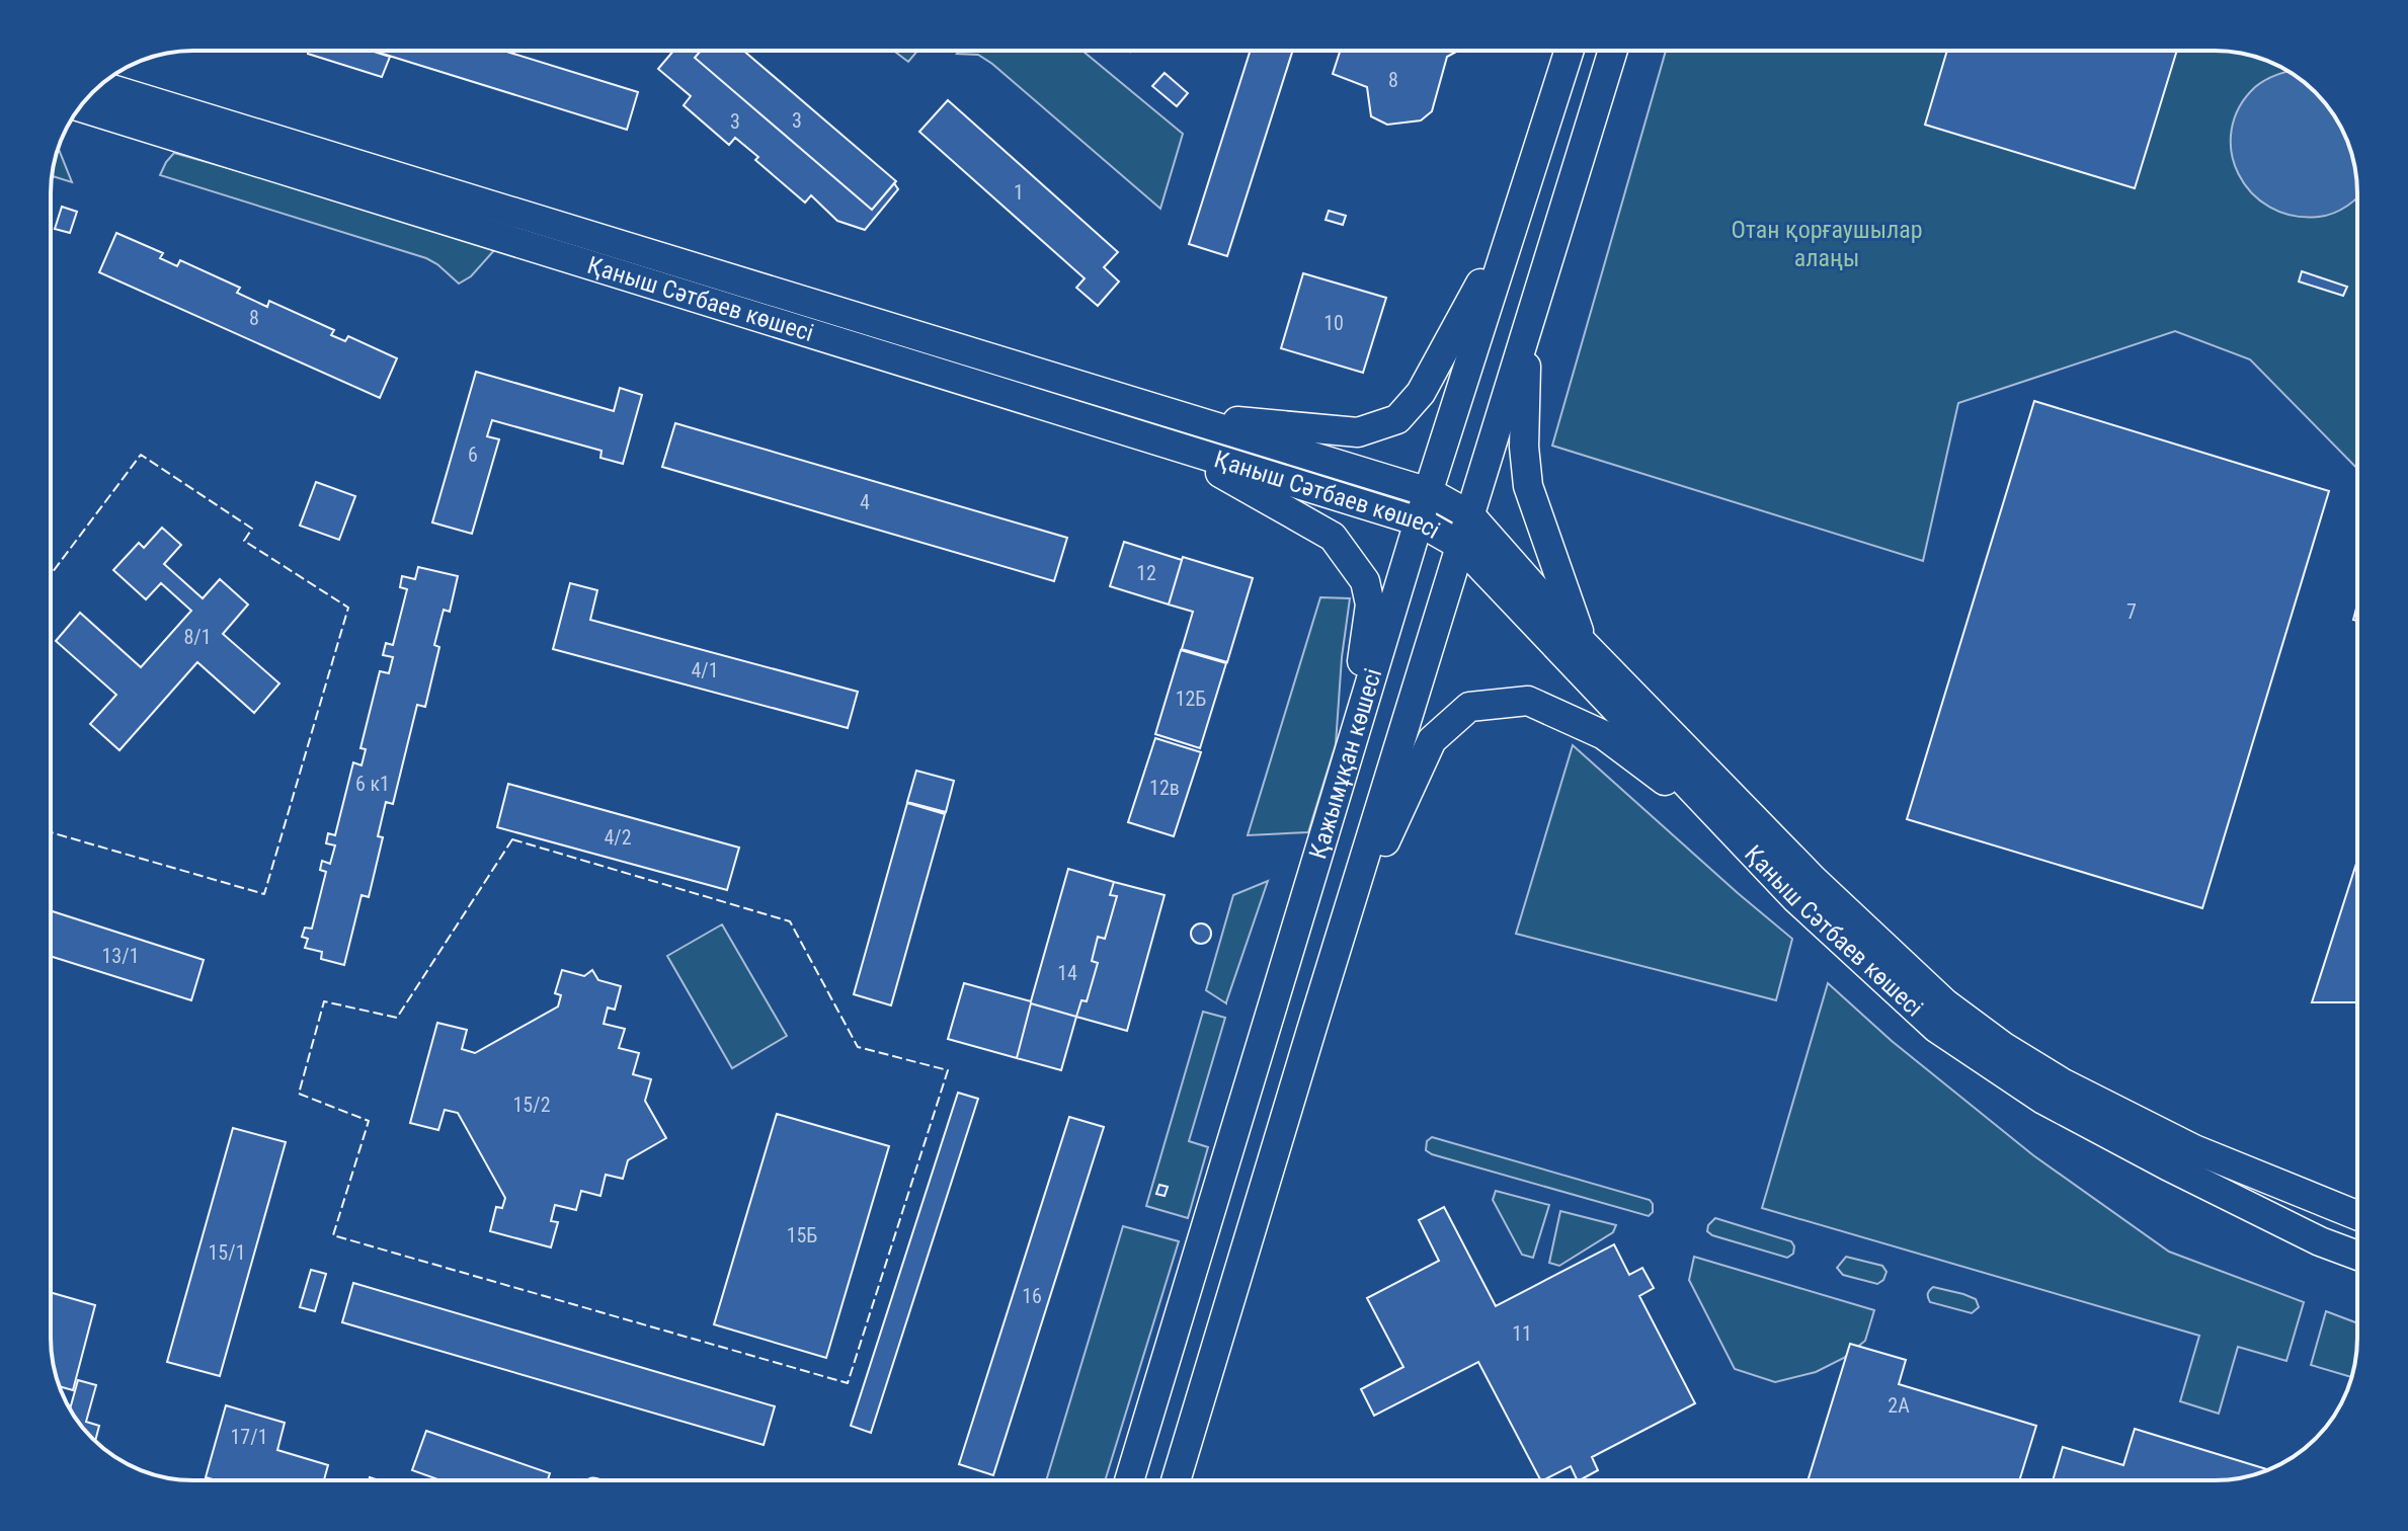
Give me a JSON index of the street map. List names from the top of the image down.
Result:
{
  "streets": {
    "main road": ["Қаныш Сәтбаев көшесі", "Қажымұқан көшесі"]
  },
  "crossings": [
    ["Қаныш Сәтбаев көшесі", "Қажымұқан көшесі"]
  ],
  "parks": ["Отан қорғаушылар алаңы"],
  "house_numbers": [
    "8",
    "3",
    "3",
    "1",
    "8",
    "10",
    "6",
    "4",
    "12",
    "7",
    "8/1",
    "4/1",
    "12Б",
    "6 к1",
    "12в",
    "4/2",
    "13/1",
    "14",
    "15/2",
    "15Б",
    "15/1",
    "16",
    "11",
    "2А",
    "17/1"
  ]
}
